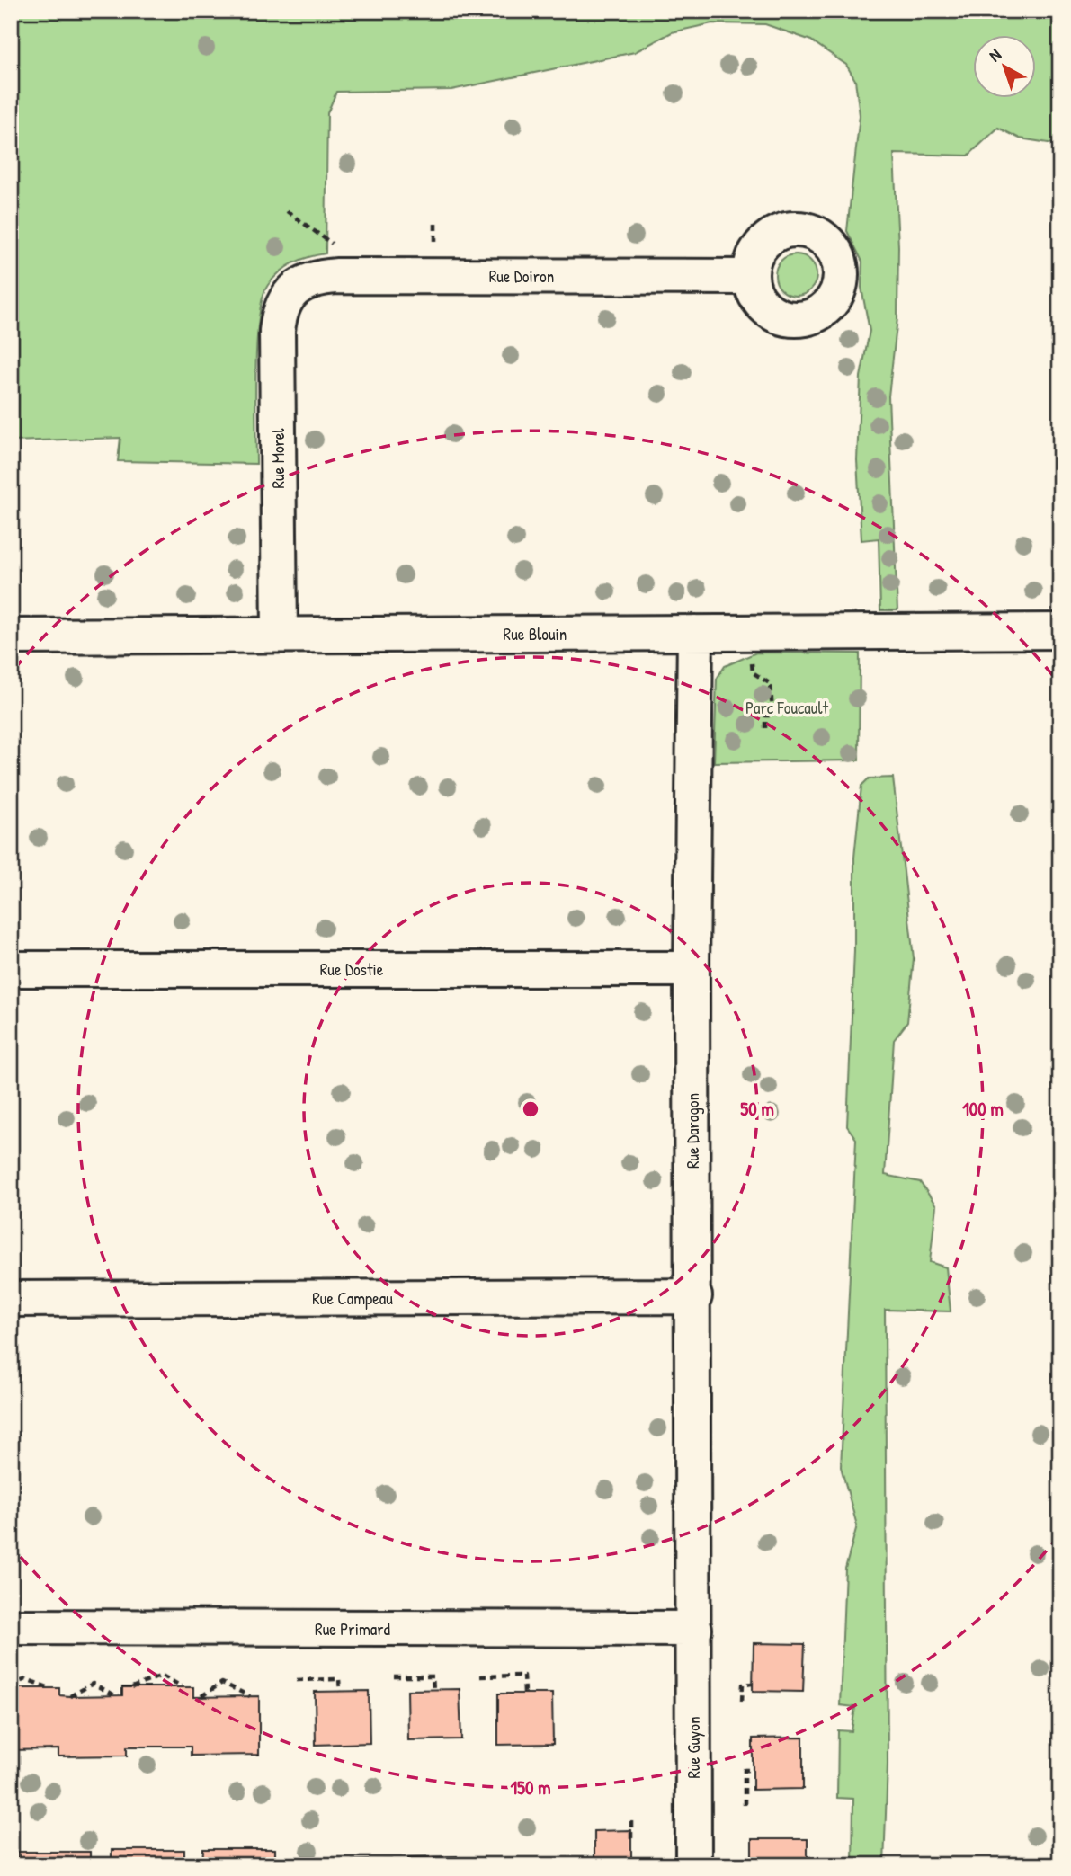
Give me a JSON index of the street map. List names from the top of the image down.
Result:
{
  "streets": {
    "street": [
      "Rue Doiron",
      "Rue Morel",
      "Rue Blouin",
      "Rue Dostie",
      "Rue Daragon",
      "Rue Campeau",
      "Rue Primard",
      "Rue Guyon"
    ]
  },
  "crossings": [
    ["Rue Doiron", "Rue Morel"],
    ["Rue Morel", "Rue Blouin"],
    ["Rue Blouin", "Rue Daragon"],
    ["Rue Dostie", "Rue Daragon"],
    ["Rue Daragon", "Rue Campeau"],
    ["Rue Daragon", "Rue Primard"],
    ["Rue Daragon", "Rue Guyon"],
    ["Rue Primard", "Rue Guyon"]
  ],
  "parks": ["Parc Foucault"],
  "north": "top left",
  "rings": ["50 m", "100 m", "150 m"]
}
